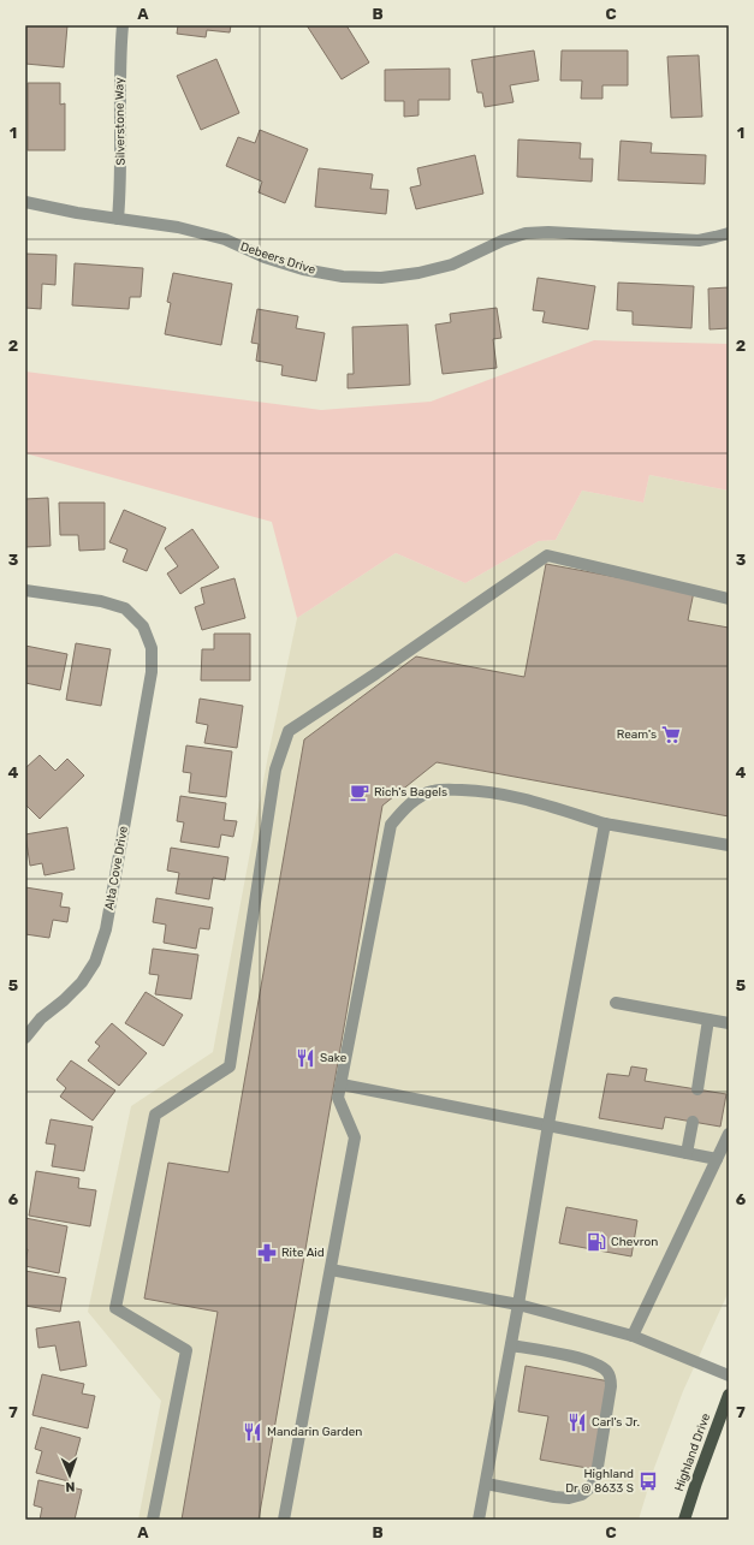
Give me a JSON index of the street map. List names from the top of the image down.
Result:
{
  "streets": {
    "main road": ["Highland Drive"],
    "street": ["Silverstone Way", "Debeers Drive", "Alta Cove Drive"]
  },
  "crossings": [
    ["Silverstone Way", "Debeers Drive"]
  ],
  "places": {
    "supermarket": ["Ream's"],
    "cafe": ["Rich's Bagels"],
    "restaurant": ["Sake", "Carl's Jr.", "Mandarin Garden"],
    "fuel station": ["Chevron"],
    "pharmacy": ["Rite Aid"],
    "bus stop": ["Highland Dr @ 8633 S"]
  },
  "north": "bottom",
  "grid": {
    "columns": ["A", "B", "C"],
    "rows": [
      "1",
      "2",
      "3",
      "4",
      "5",
      "6",
      "7"
    ]
  }
}
